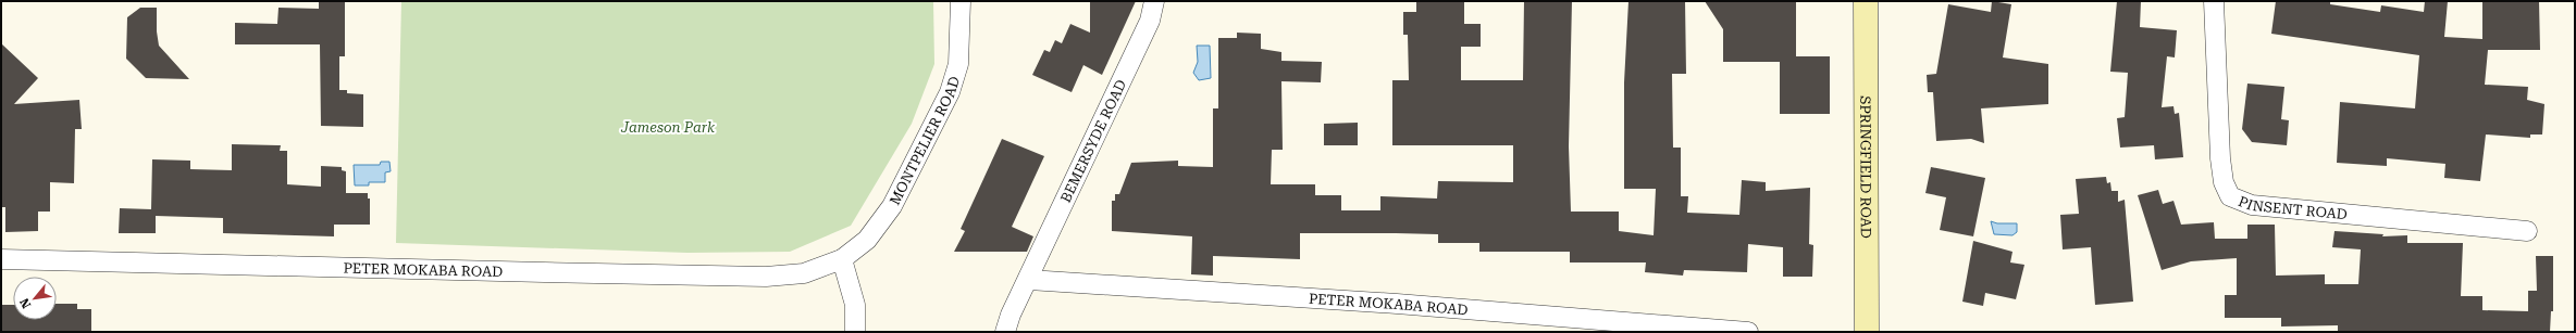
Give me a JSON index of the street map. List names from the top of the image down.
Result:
{
  "streets": {
    "street": [
      "MONTPELIER ROAD",
      "BEMERSYDE ROAD",
      "SPRINGFIELD ROAD",
      "PINSENT ROAD",
      "PETER MOKABA ROAD"
    ]
  },
  "crossings": [
    ["MONTPELIER ROAD", "PETER MOKABA ROAD"],
    ["BEMERSYDE ROAD", "PETER MOKABA ROAD"]
  ],
  "parks": ["Jameson Park"],
  "north": "bottom left"
}
